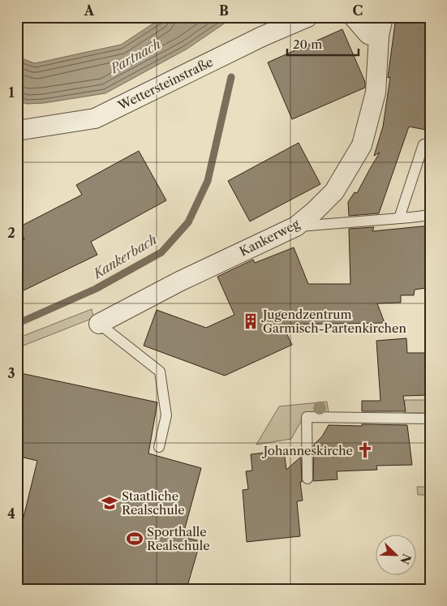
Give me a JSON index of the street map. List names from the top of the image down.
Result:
{
  "streets": {
    "street": ["Wettersteinstraße", "Kankerweg"]
  },
  "water": ["Partnach", "Kankerbach"],
  "places": {
    "building": ["Jugendzentrum Garmisch-Partenkirchen"],
    "church": ["Johanneskirche"],
    "school or university": ["Staatliche Realschule"],
    "sports": ["Sporthalle Realschule"]
  },
  "scale_bar": "20 m",
  "north": "bottom right",
  "grid": {
    "columns": ["A", "B", "C"],
    "rows": [
      "1",
      "2",
      "3",
      "4"
    ]
  }
}
